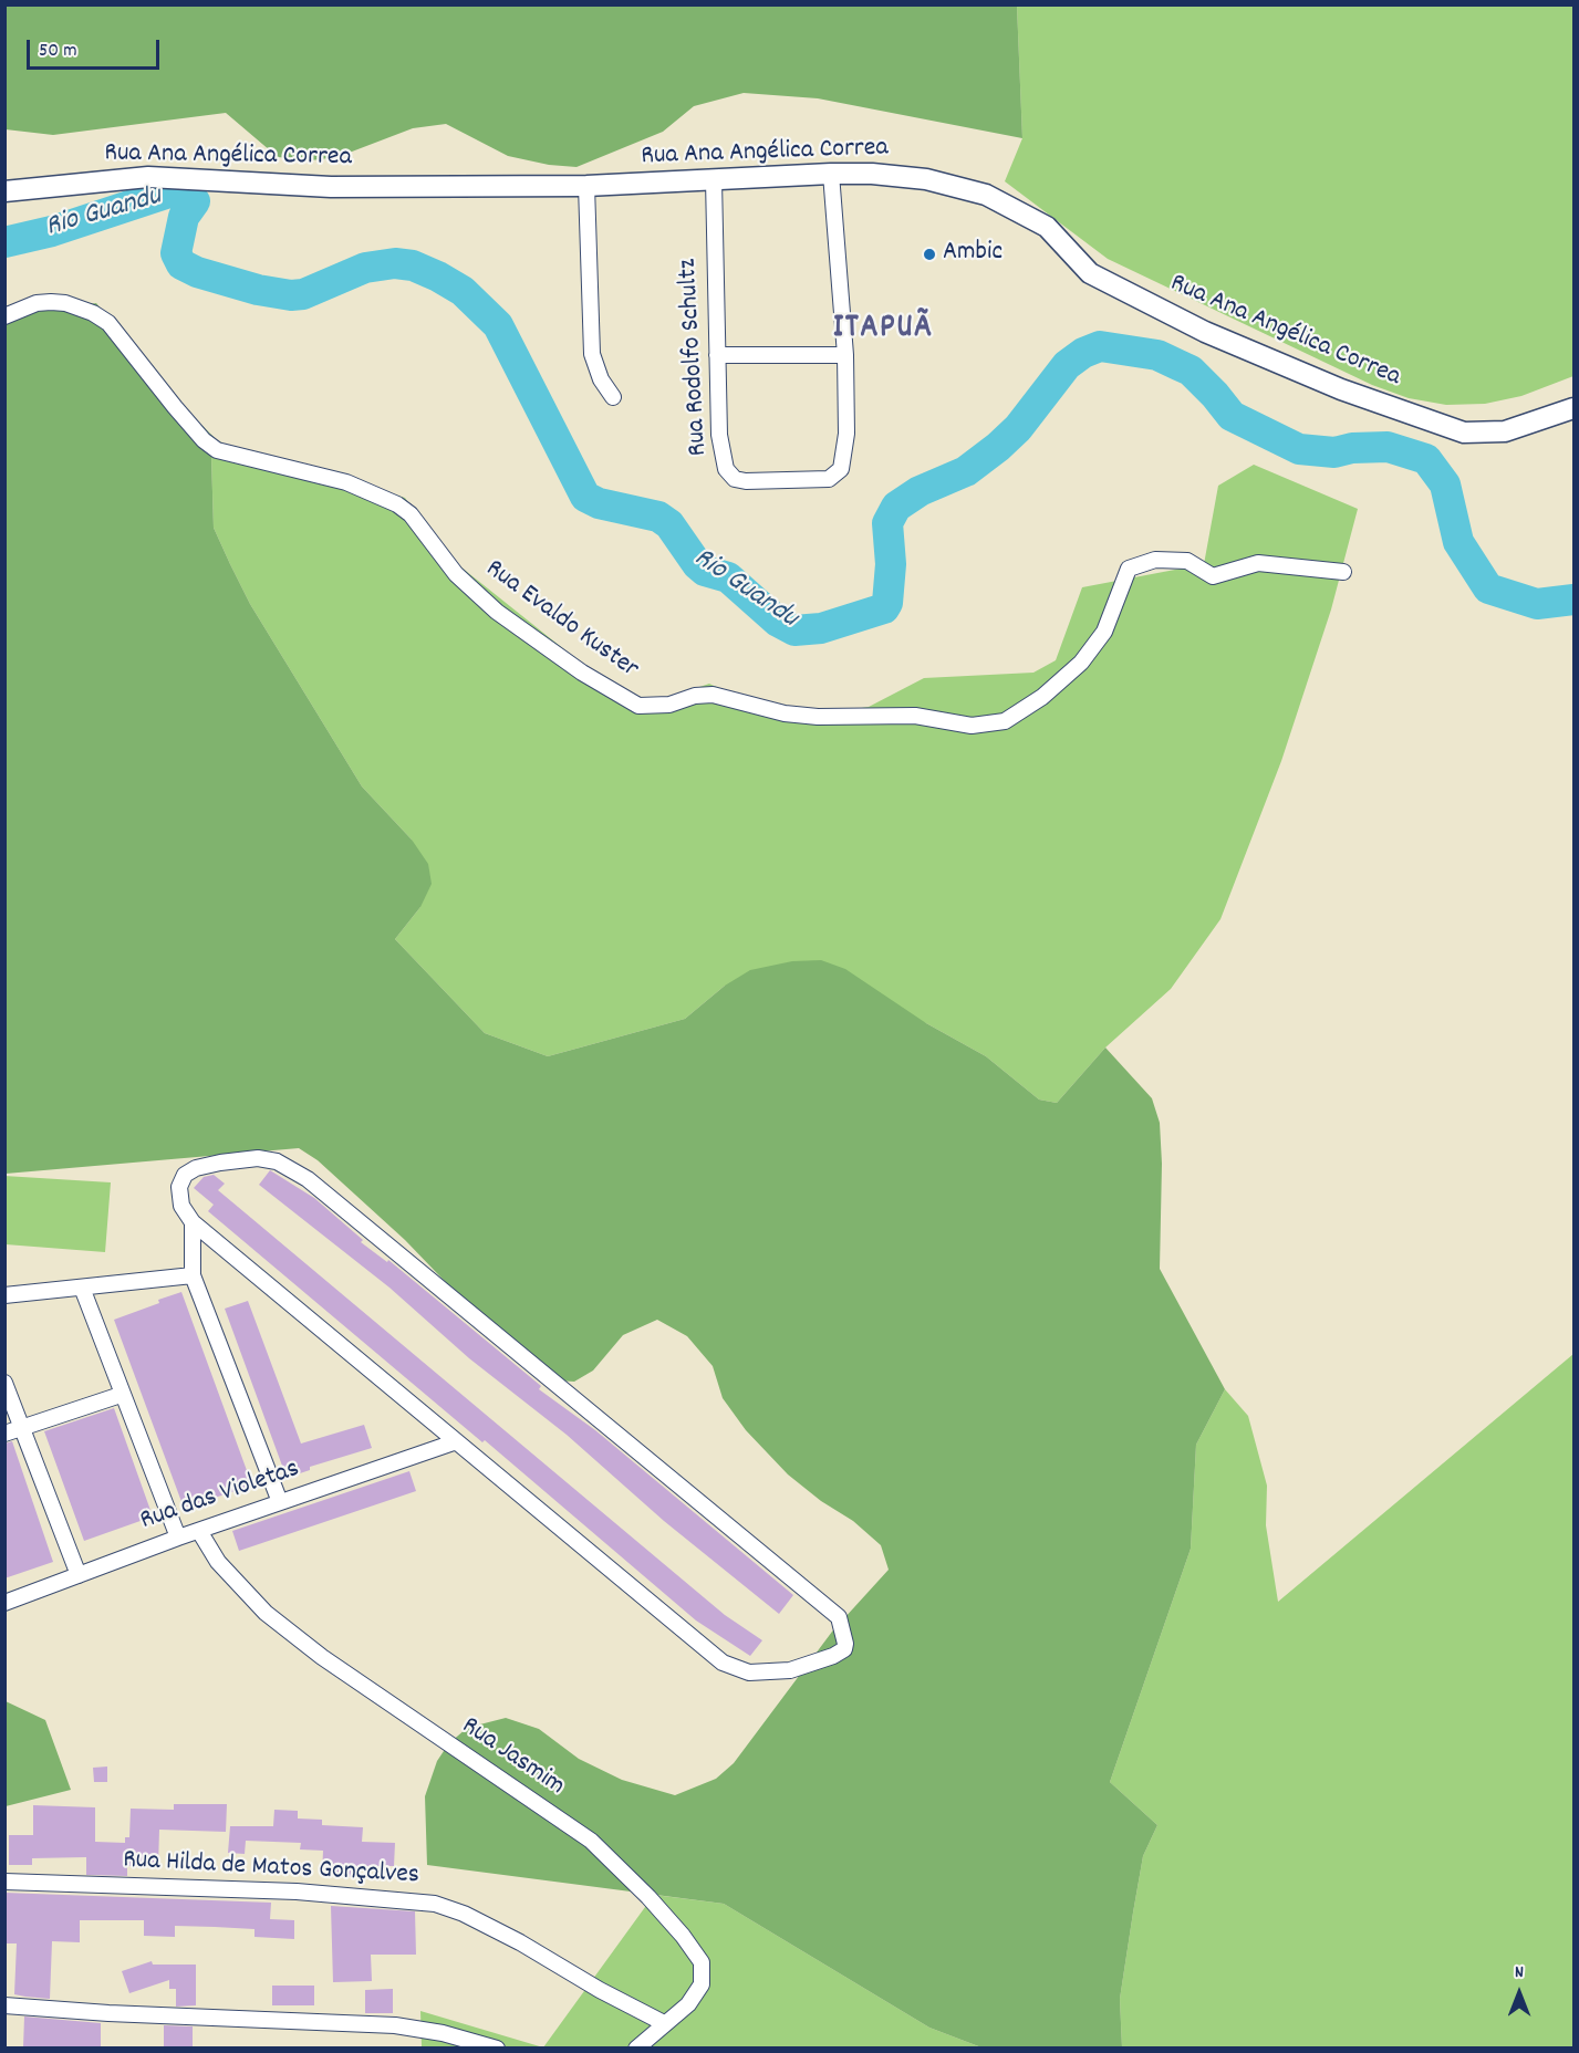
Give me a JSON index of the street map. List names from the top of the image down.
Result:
{
  "streets": {
    "street": [
      "Rua Ana Angélica Correa",
      "Rua Rodolfo Schultz",
      "Rua Evaldo Kuster",
      "Rua das Violetas",
      "Rua Jasmim",
      "Rua Hilda de Matos Gonçalves"
    ]
  },
  "crossings": [
    ["Rua Ana Angélica Correa", "Rua Rodolfo Schultz"],
    ["Rua das Violetas", "Rua Jasmim"],
    ["Rua Jasmim", "Rua Hilda de Matos Gonçalves"]
  ],
  "districts": ["ITAPUÃ"],
  "water": ["Rio Guandu"],
  "places": ["Ambic"],
  "scale_bar": "50 m",
  "north": "top"
}
